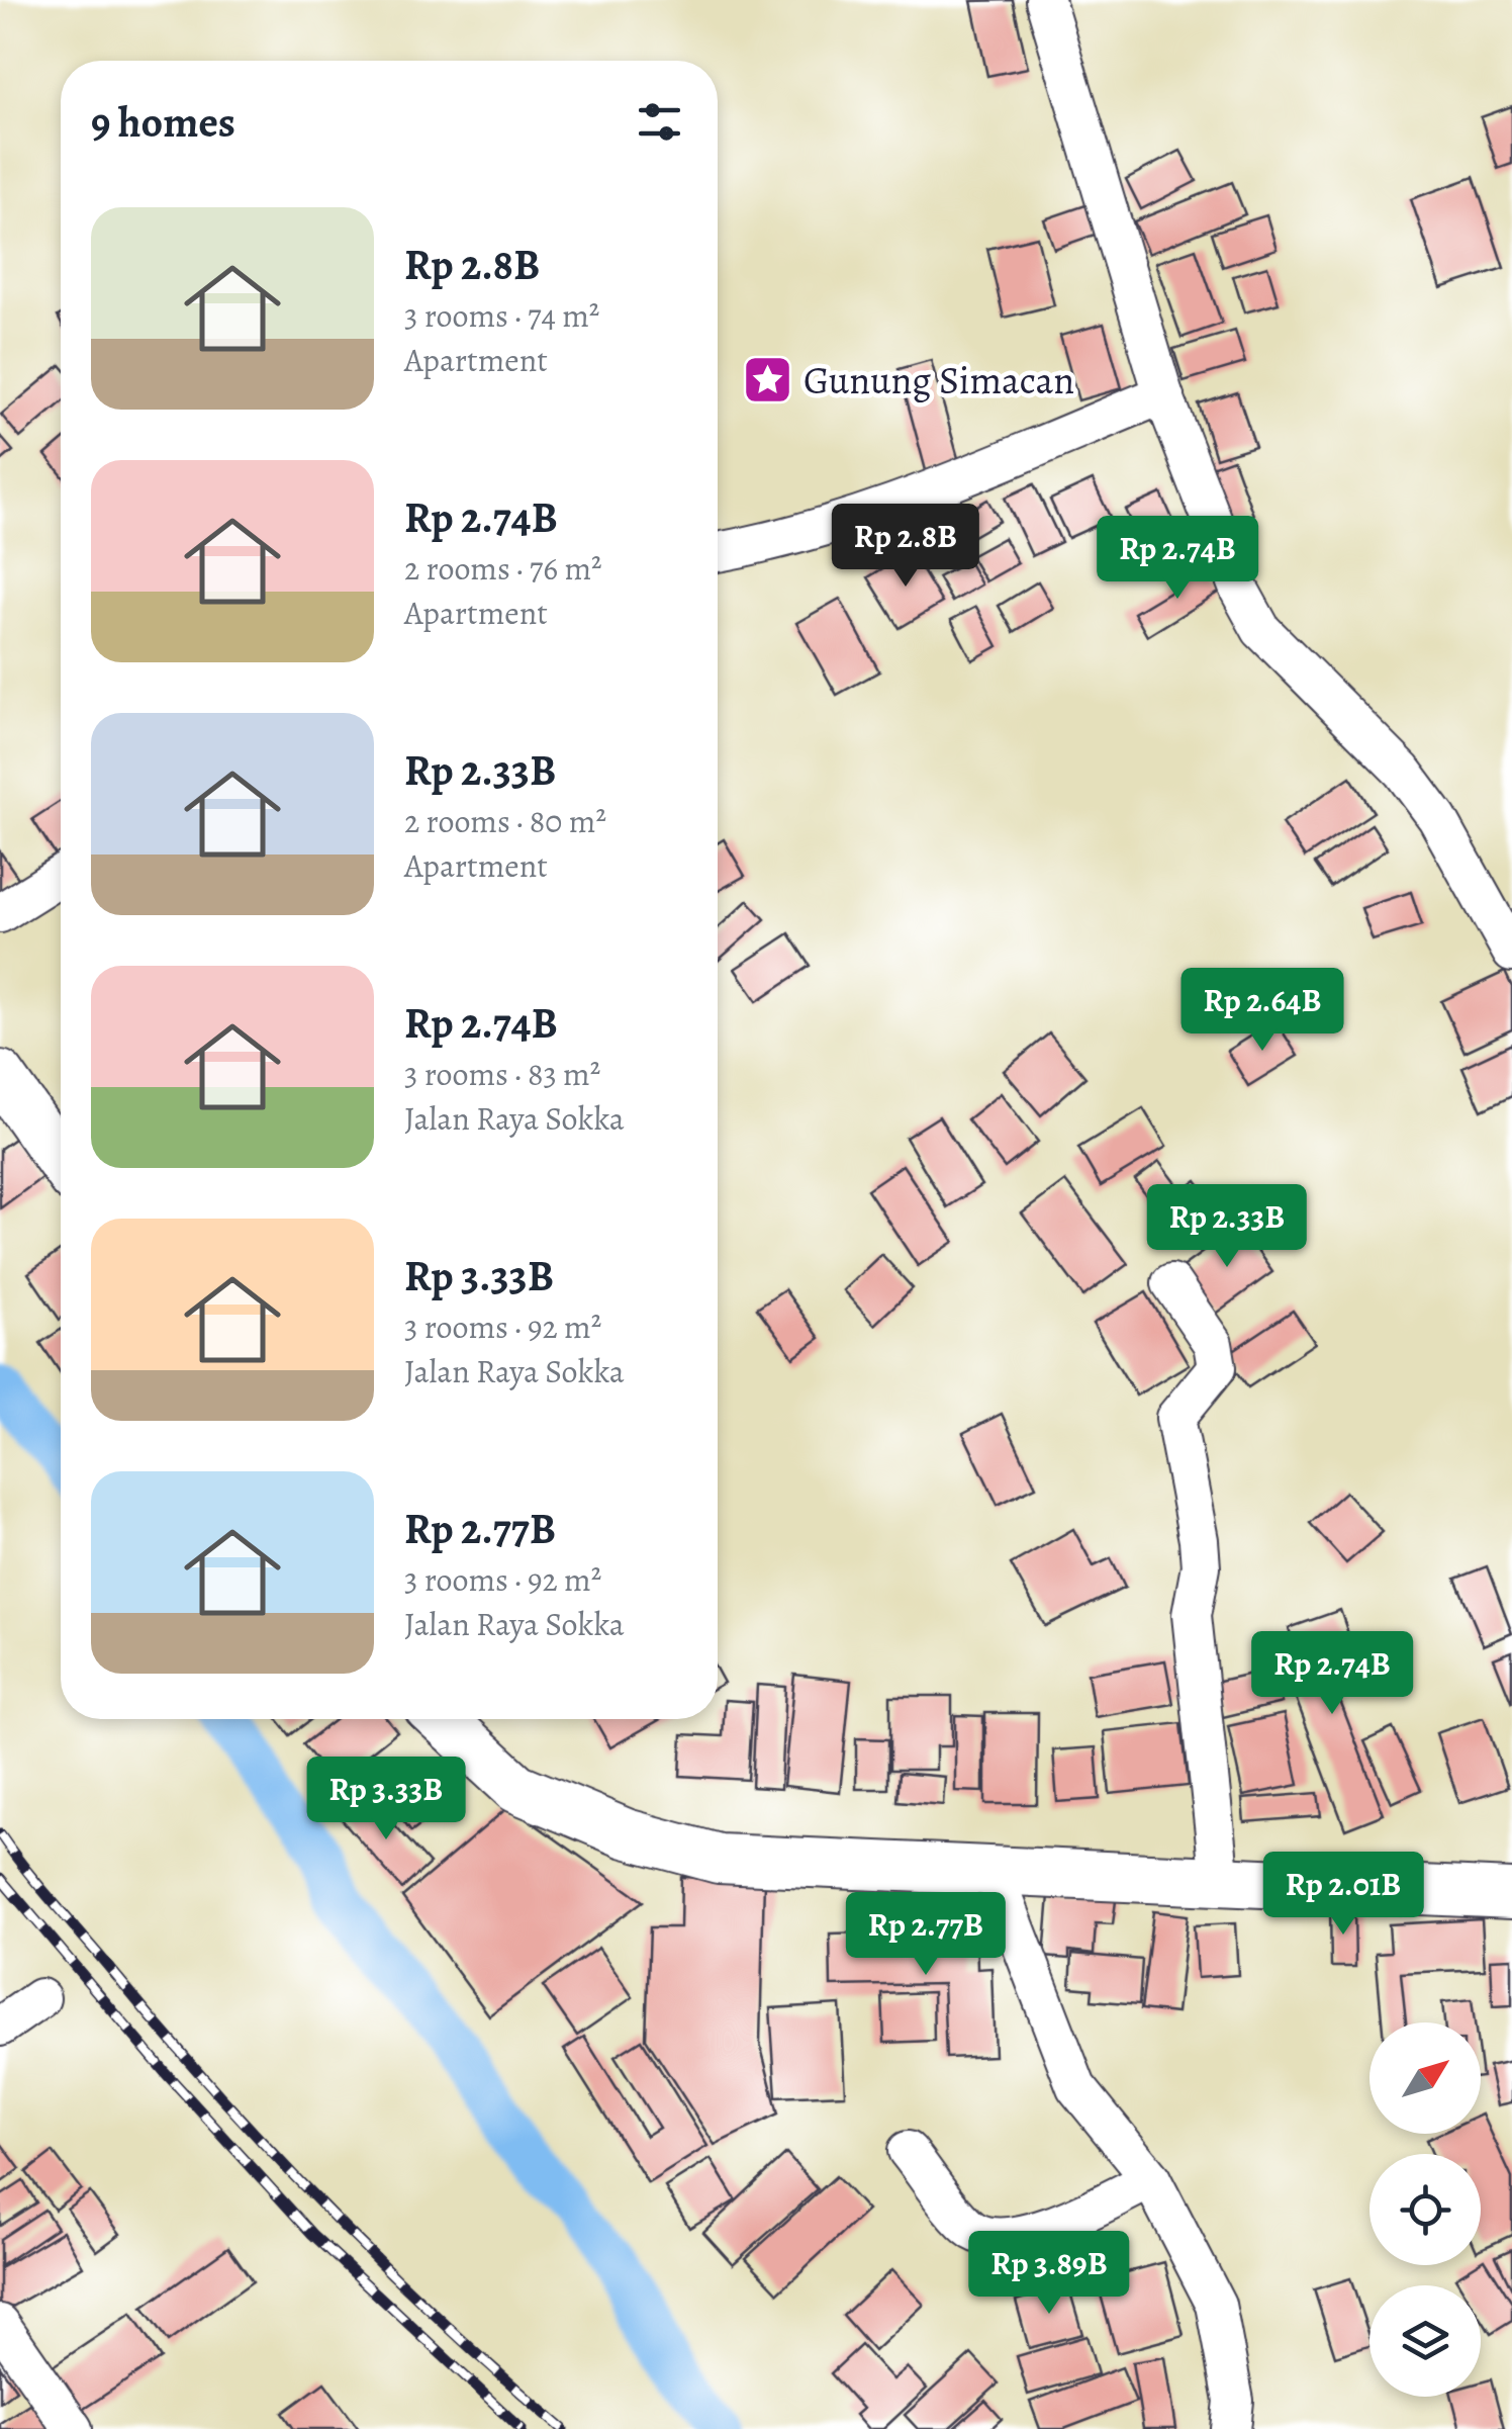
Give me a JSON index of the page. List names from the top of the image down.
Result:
{
  "places": {
    "place": ["Gunung Simacan"]
  },
  "north": "top right",
  "page": {
    "heading": "9 homes",
    "list": [
      {
        "name": "Rp 2.8B",
        "note": "3 rooms · 74 m² · Apartment"
      },
      {
        "name": "Rp 2.74B",
        "note": "2 rooms · 76 m² · Apartment"
      },
      {
        "name": "Rp 2.33B",
        "note": "2 rooms · 80 m² · Apartment"
      },
      {
        "name": "Rp 2.74B",
        "note": "3 rooms · 83 m² · Jalan Raya Sokka"
      },
      {
        "name": "Rp 3.33B",
        "note": "3 rooms · 92 m² · Jalan Raya Sokka"
      },
      {
        "name": "Rp 2.77B",
        "note": "3 rooms · 92 m² · Jalan Raya Sokka"
      }
    ],
    "price": [
      "Rp 2.8B",
      "Rp 2.74B",
      "Rp 2.64B",
      "Rp 2.33B",
      "Rp 2.74B",
      "Rp 3.33B",
      "Rp 2.01B",
      "Rp 2.77B",
      "Rp 3.89B"
    ]
  }
}
